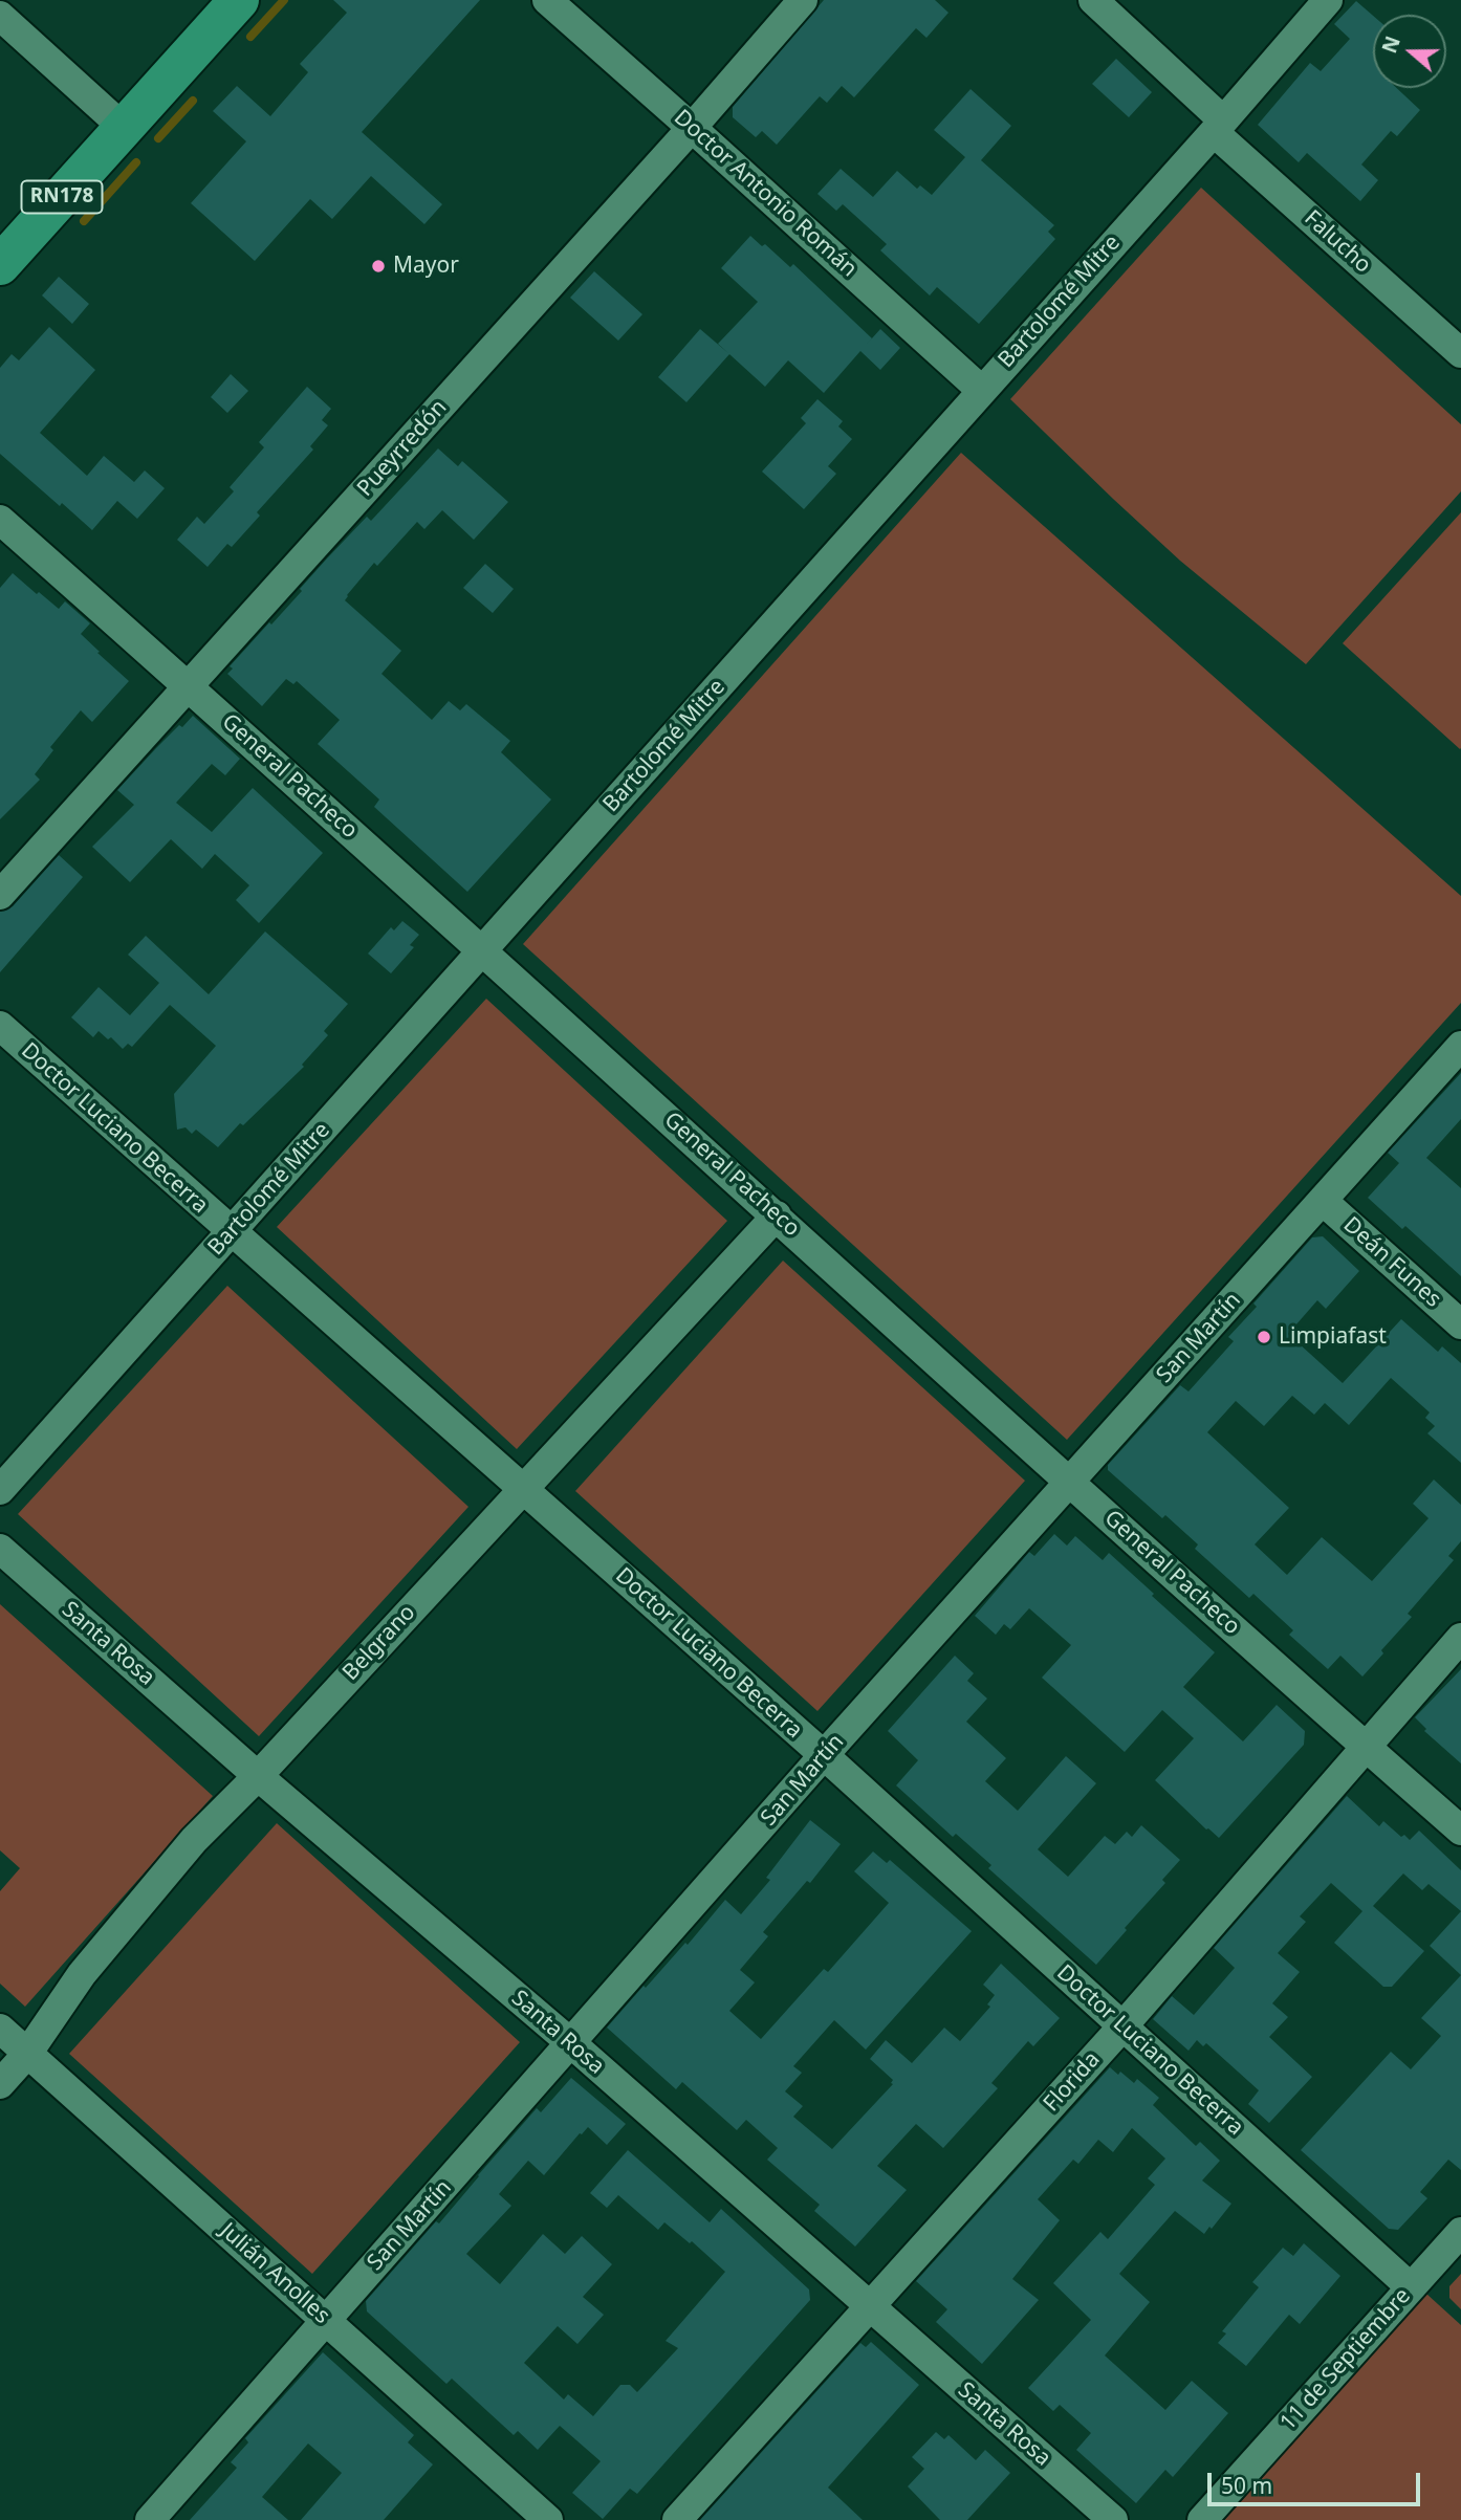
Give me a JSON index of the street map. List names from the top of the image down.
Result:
{
  "streets": {
    "main road": ["RN178"],
    "street": [
      "Doctor Antonio Román",
      "Falucho",
      "Bartolomé Mitre",
      "Pueyrredón",
      "General Pacheco",
      "Doctor Luciano Becerra",
      "Deán Funes",
      "San Martín",
      "Belgrano",
      "Santa Rosa",
      "Florida",
      "Julián Anolles",
      "11 de Septiembre"
    ]
  },
  "crossings": [
    ["Doctor Antonio Román", "Bartolomé Mitre"],
    ["Doctor Antonio Román", "Pueyrredón"],
    ["Falucho", "Bartolomé Mitre"],
    ["Bartolomé Mitre", "General Pacheco"],
    ["Bartolomé Mitre", "Doctor Luciano Becerra"],
    ["Pueyrredón", "General Pacheco"],
    ["General Pacheco", "San Martín"],
    ["General Pacheco", "Belgrano"],
    ["General Pacheco", "Florida"],
    ["Doctor Luciano Becerra", "San Martín"],
    ["Doctor Luciano Becerra", "Belgrano"],
    ["Doctor Luciano Becerra", "Florida"],
    ["Doctor Luciano Becerra", "11 de Septiembre"],
    ["Deán Funes", "San Martín"],
    ["San Martín", "Santa Rosa"],
    ["San Martín", "Julián Anolles"],
    ["Belgrano", "Santa Rosa"],
    ["Belgrano", "Julián Anolles"],
    ["Santa Rosa", "Florida"]
  ],
  "places": ["Mayor", "Limpiafast"],
  "scale_bar": "50 m",
  "north": "left"
}
